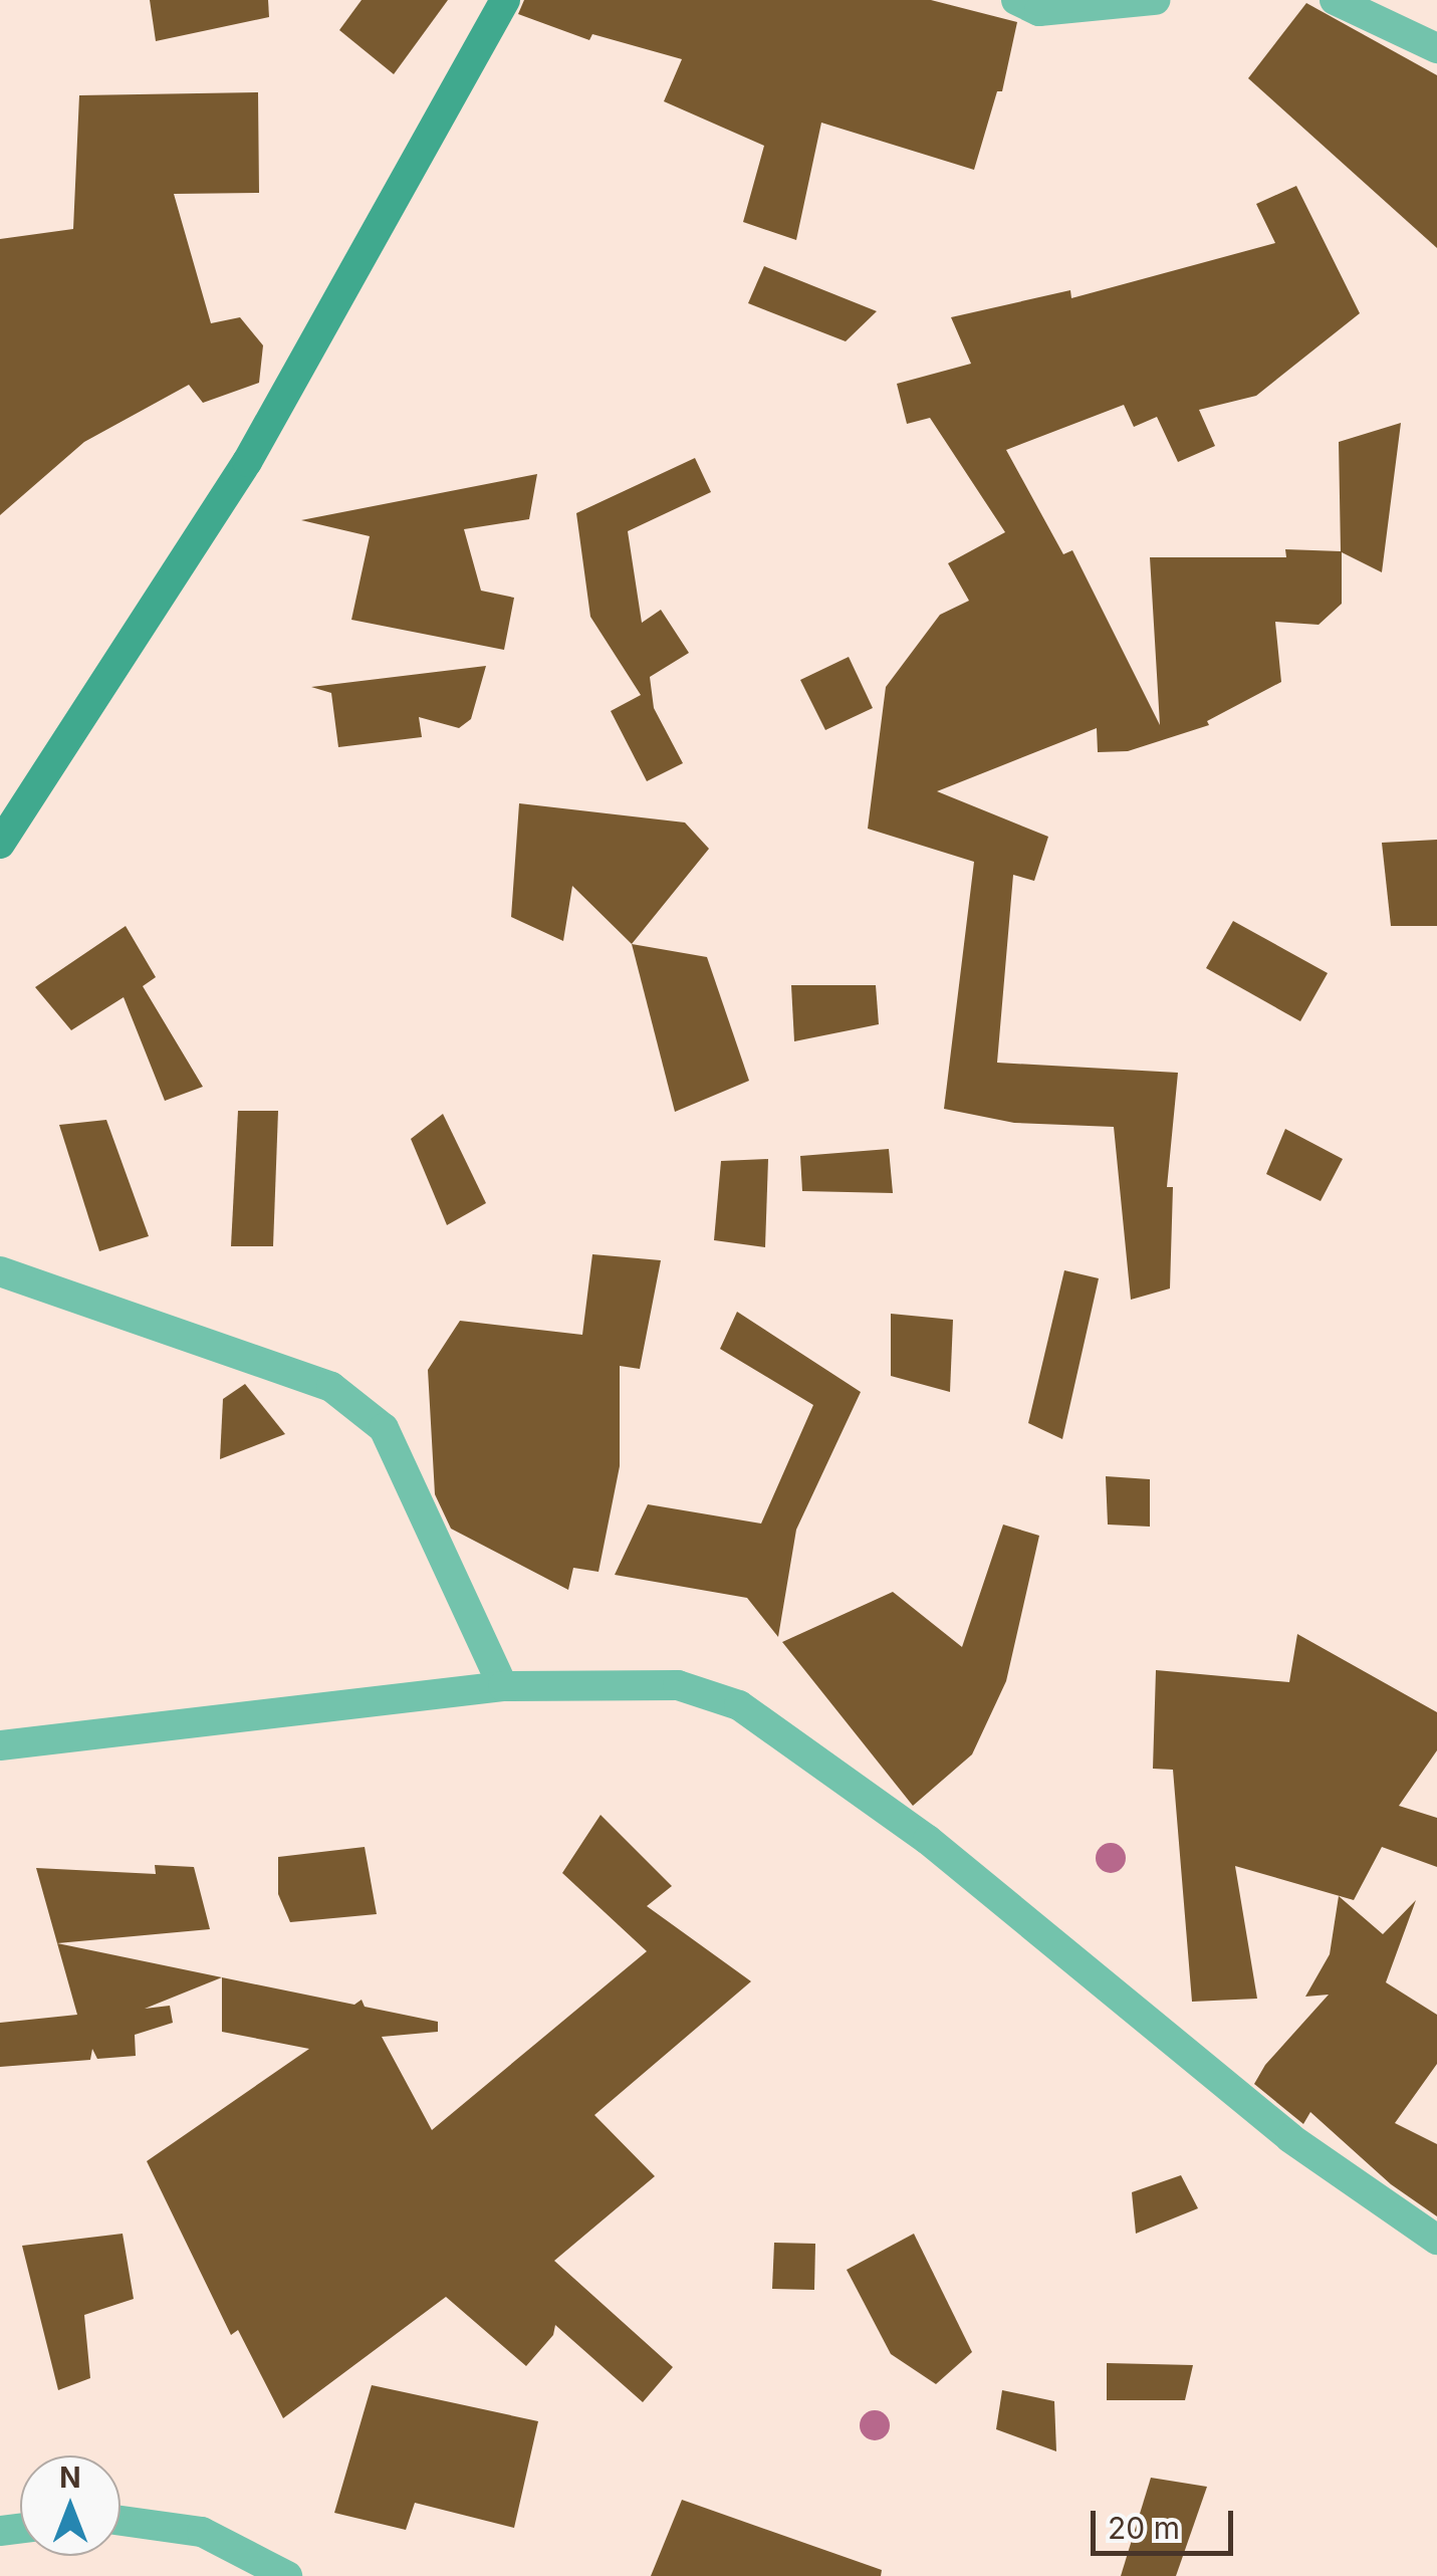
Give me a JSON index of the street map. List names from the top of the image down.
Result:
{
  "scale_bar": "20 m",
  "north": "top"
}
